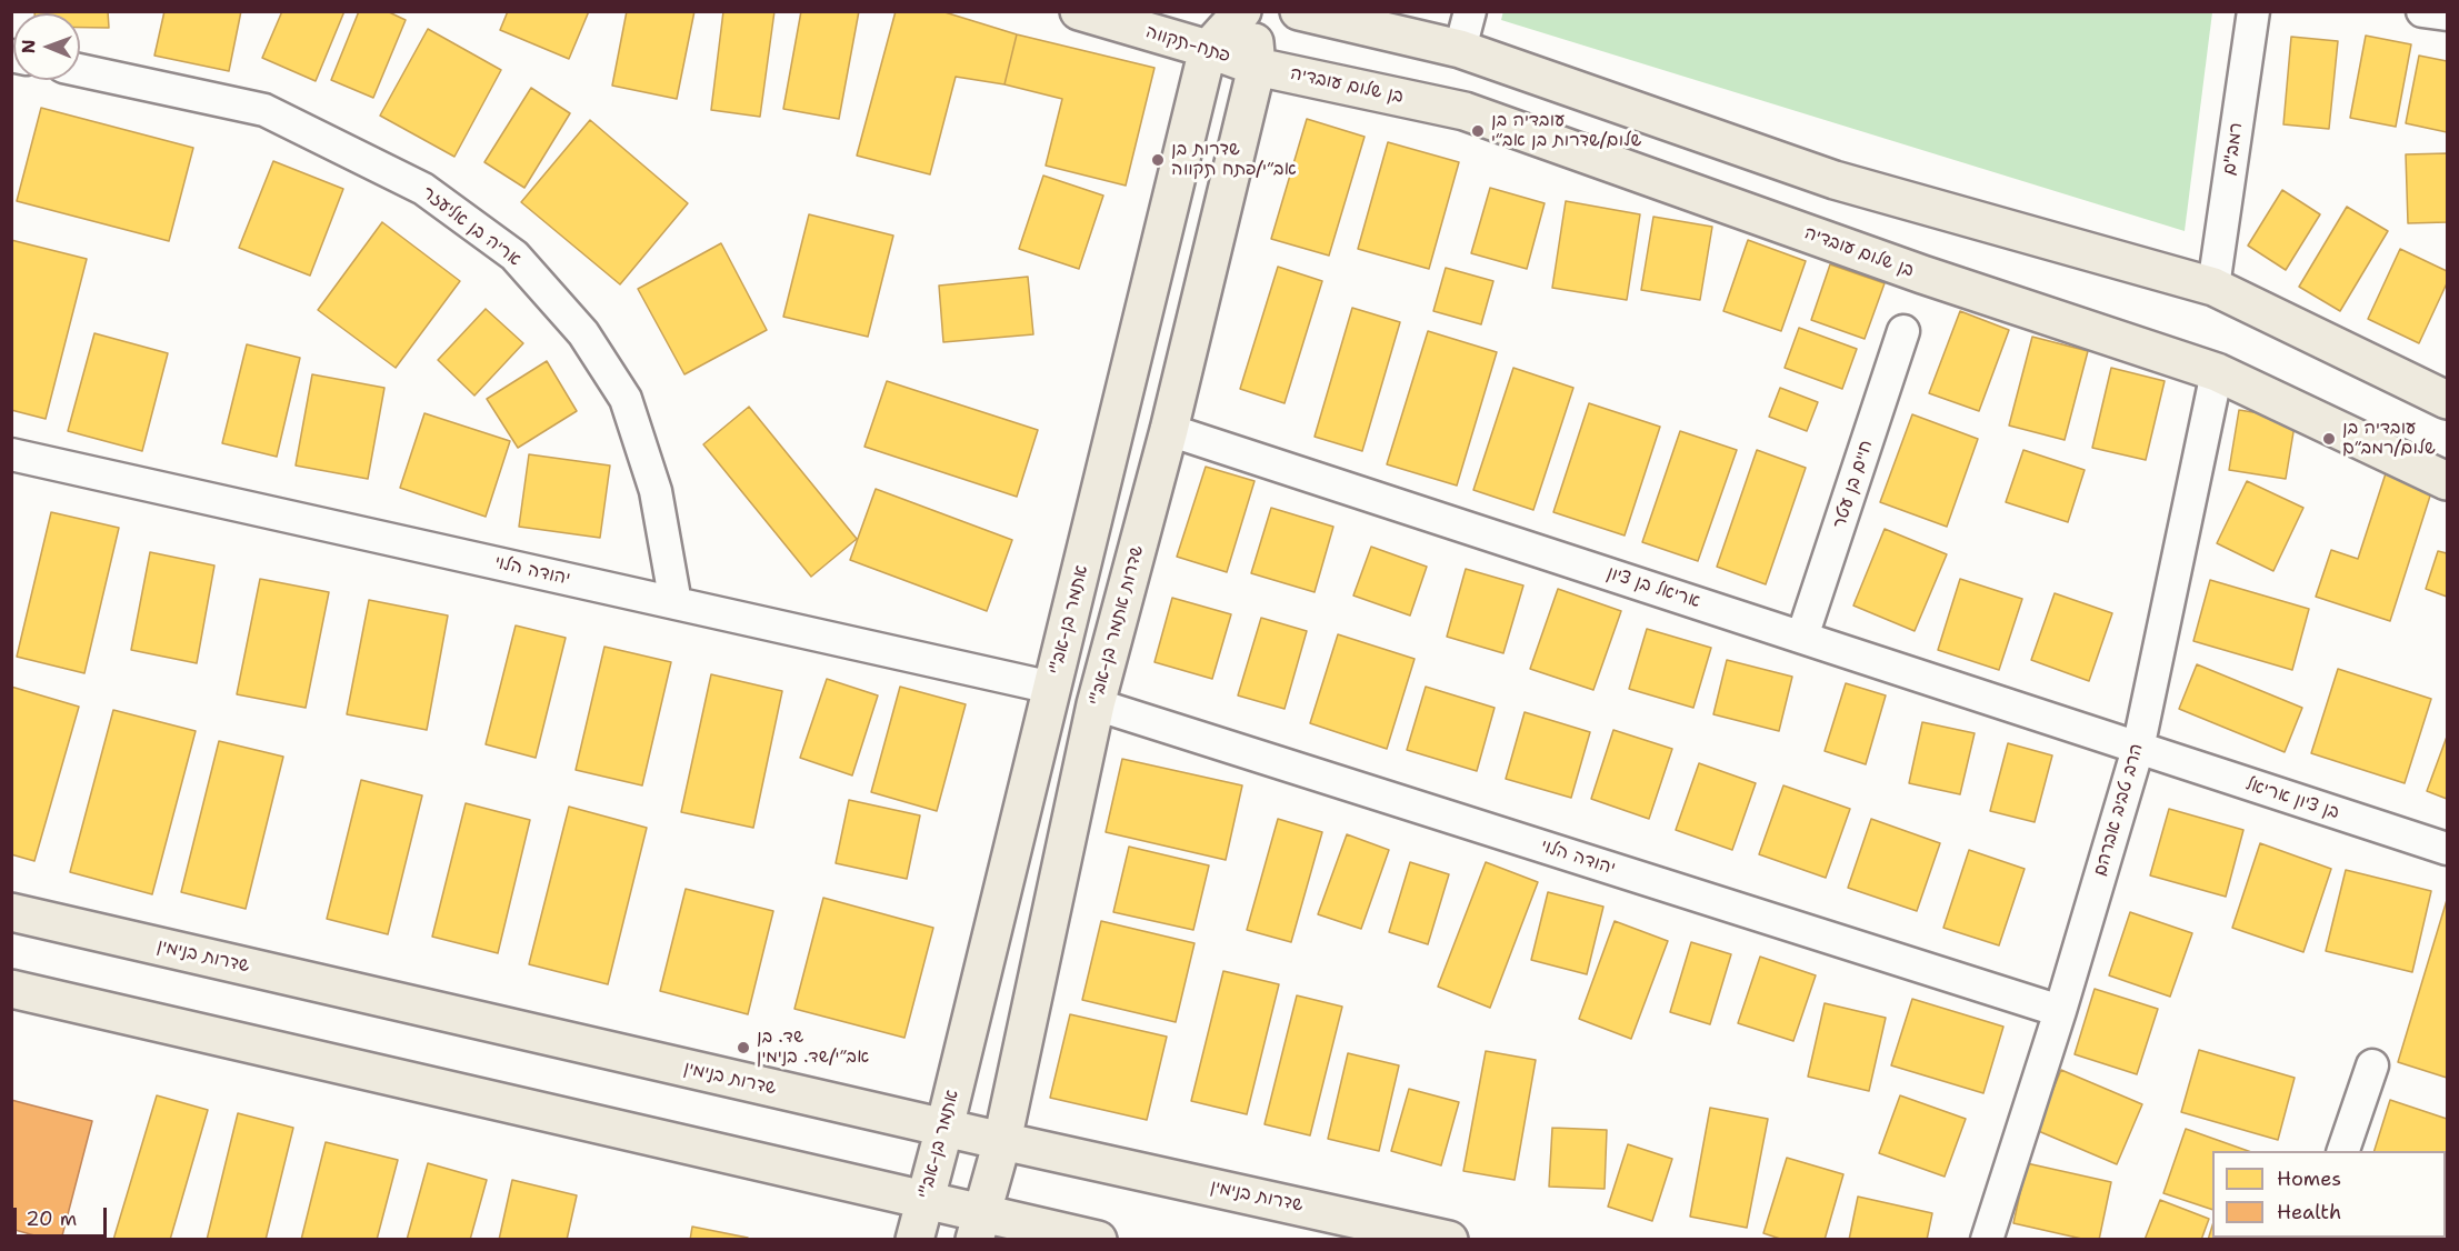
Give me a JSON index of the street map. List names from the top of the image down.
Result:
{
  "streets": {
    "main road": [
      "פתח-תקווה",
      "בן שלום עובדיה",
      "אתמר בן-אב\"י",
      "שדרות אתמר בן-אב\"י",
      "שדרות בנימין"
    ],
    "street": [
      "רמב\"ם",
      "אריה בן אליעזר",
      "חיים בן עטר",
      "יהודה הלוי",
      "אריאל בן ציון",
      "בן ציון אריאל",
      "הרב טביב אברהם"
    ]
  },
  "crossings": [
    ["פתח-תקווה", "בן שלום עובדיה"],
    ["פתח-תקווה", "אתמר בן-אב\"י"],
    ["פתח-תקווה", "שדרות אתמר בן-אב\"י"],
    ["בן שלום עובדיה", "שדרות אתמר בן-אב\"י"],
    ["בן שלום עובדיה", "הרב טביב אברהם"],
    ["אריה בן אליעזר", "יהודה הלוי"],
    ["חיים בן עטר", "אריאל בן ציון"],
    ["יהודה הלוי", "אתמר בן-אב\"י"],
    ["יהודה הלוי", "שדרות אתמר בן-אב\"י"],
    ["יהודה הלוי", "הרב טביב אברהם"],
    ["אריאל בן ציון", "שדרות אתמר בן-אב\"י"],
    ["אריאל בן ציון", "בן ציון אריאל"],
    ["אריאל בן ציון", "הרב טביב אברהם"],
    ["אתמר בן-אב\"י", "שדרות בנימין"],
    ["שדרות אתמר בן-אב\"י", "שדרות בנימין"],
    ["בן ציון אריאל", "הרב טביב אברהם"]
  ],
  "places": [
    "עובדיה בן שלום/שדרות בן אב״י",
    "שדרות בן אב״י/פתח תקווה",
    "עובדיה בן שלום/רמב״ם",
    "שד. בן אב״י/שד. בנימין"
  ],
  "legend": ["Homes", "Health"],
  "scale_bar": "20 m",
  "north": "left"
}
